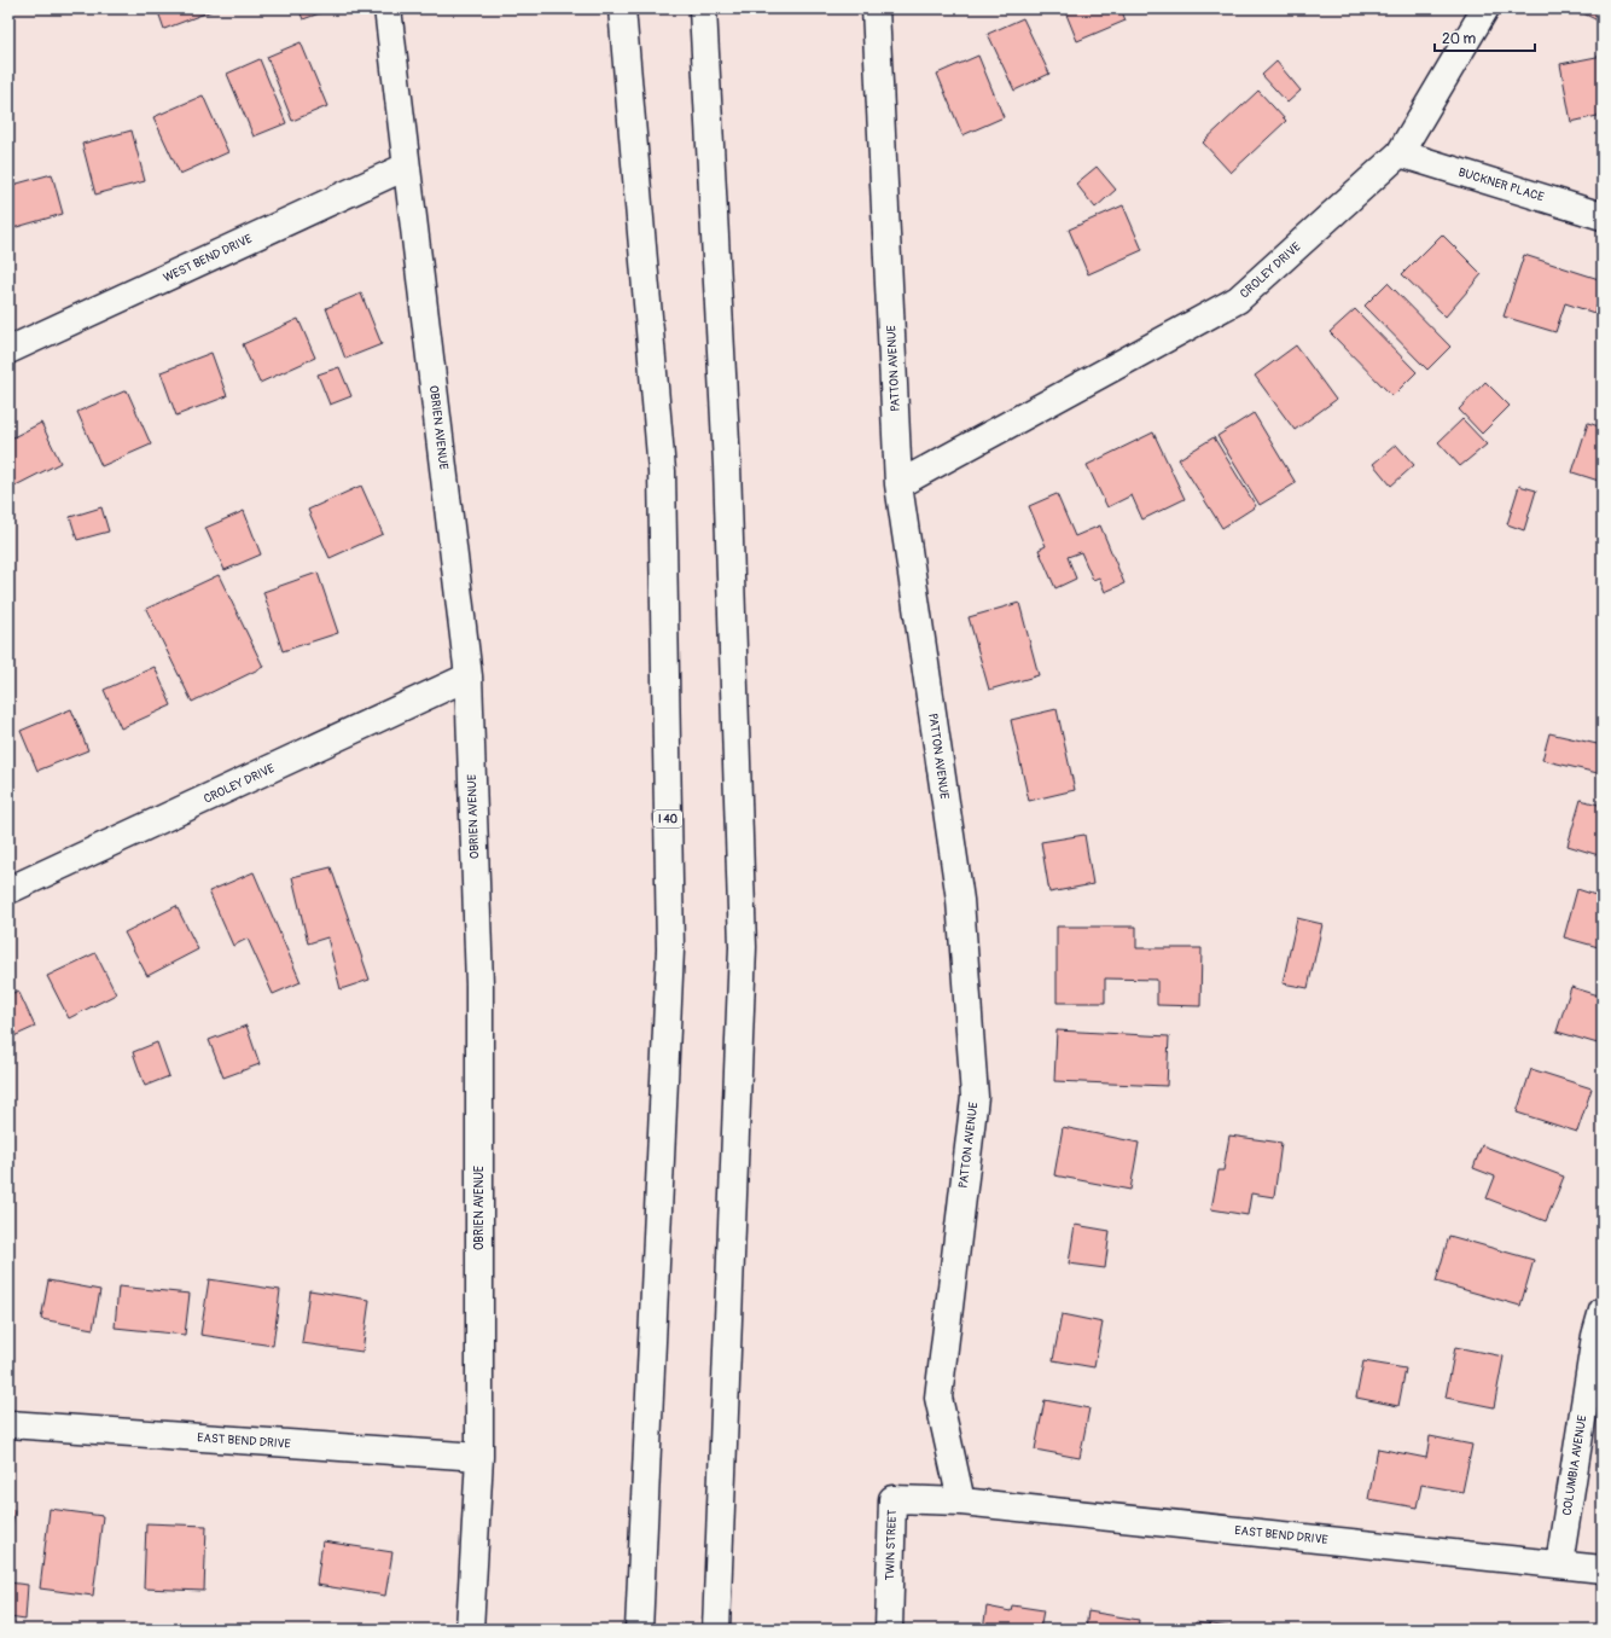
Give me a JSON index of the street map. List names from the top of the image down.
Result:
{
  "streets": {
    "main road": [
      "BUCKNER PLACE",
      "WEST BEND DRIVE",
      "CROLEY DRIVE",
      "PATTON AVENUE",
      "OBRIEN AVENUE",
      "I 40",
      "EAST BEND DRIVE",
      "COLUMBIA AVENUE",
      "TWIN STREET"
    ]
  },
  "crossings": [
    ["BUCKNER PLACE", "CROLEY DRIVE"],
    ["WEST BEND DRIVE", "OBRIEN AVENUE"],
    ["CROLEY DRIVE", "PATTON AVENUE"],
    ["CROLEY DRIVE", "OBRIEN AVENUE"],
    ["PATTON AVENUE", "EAST BEND DRIVE"],
    ["PATTON AVENUE", "TWIN STREET"],
    ["OBRIEN AVENUE", "EAST BEND DRIVE"],
    ["EAST BEND DRIVE", "COLUMBIA AVENUE"],
    ["EAST BEND DRIVE", "TWIN STREET"]
  ],
  "scale_bar": "20 m"
}
